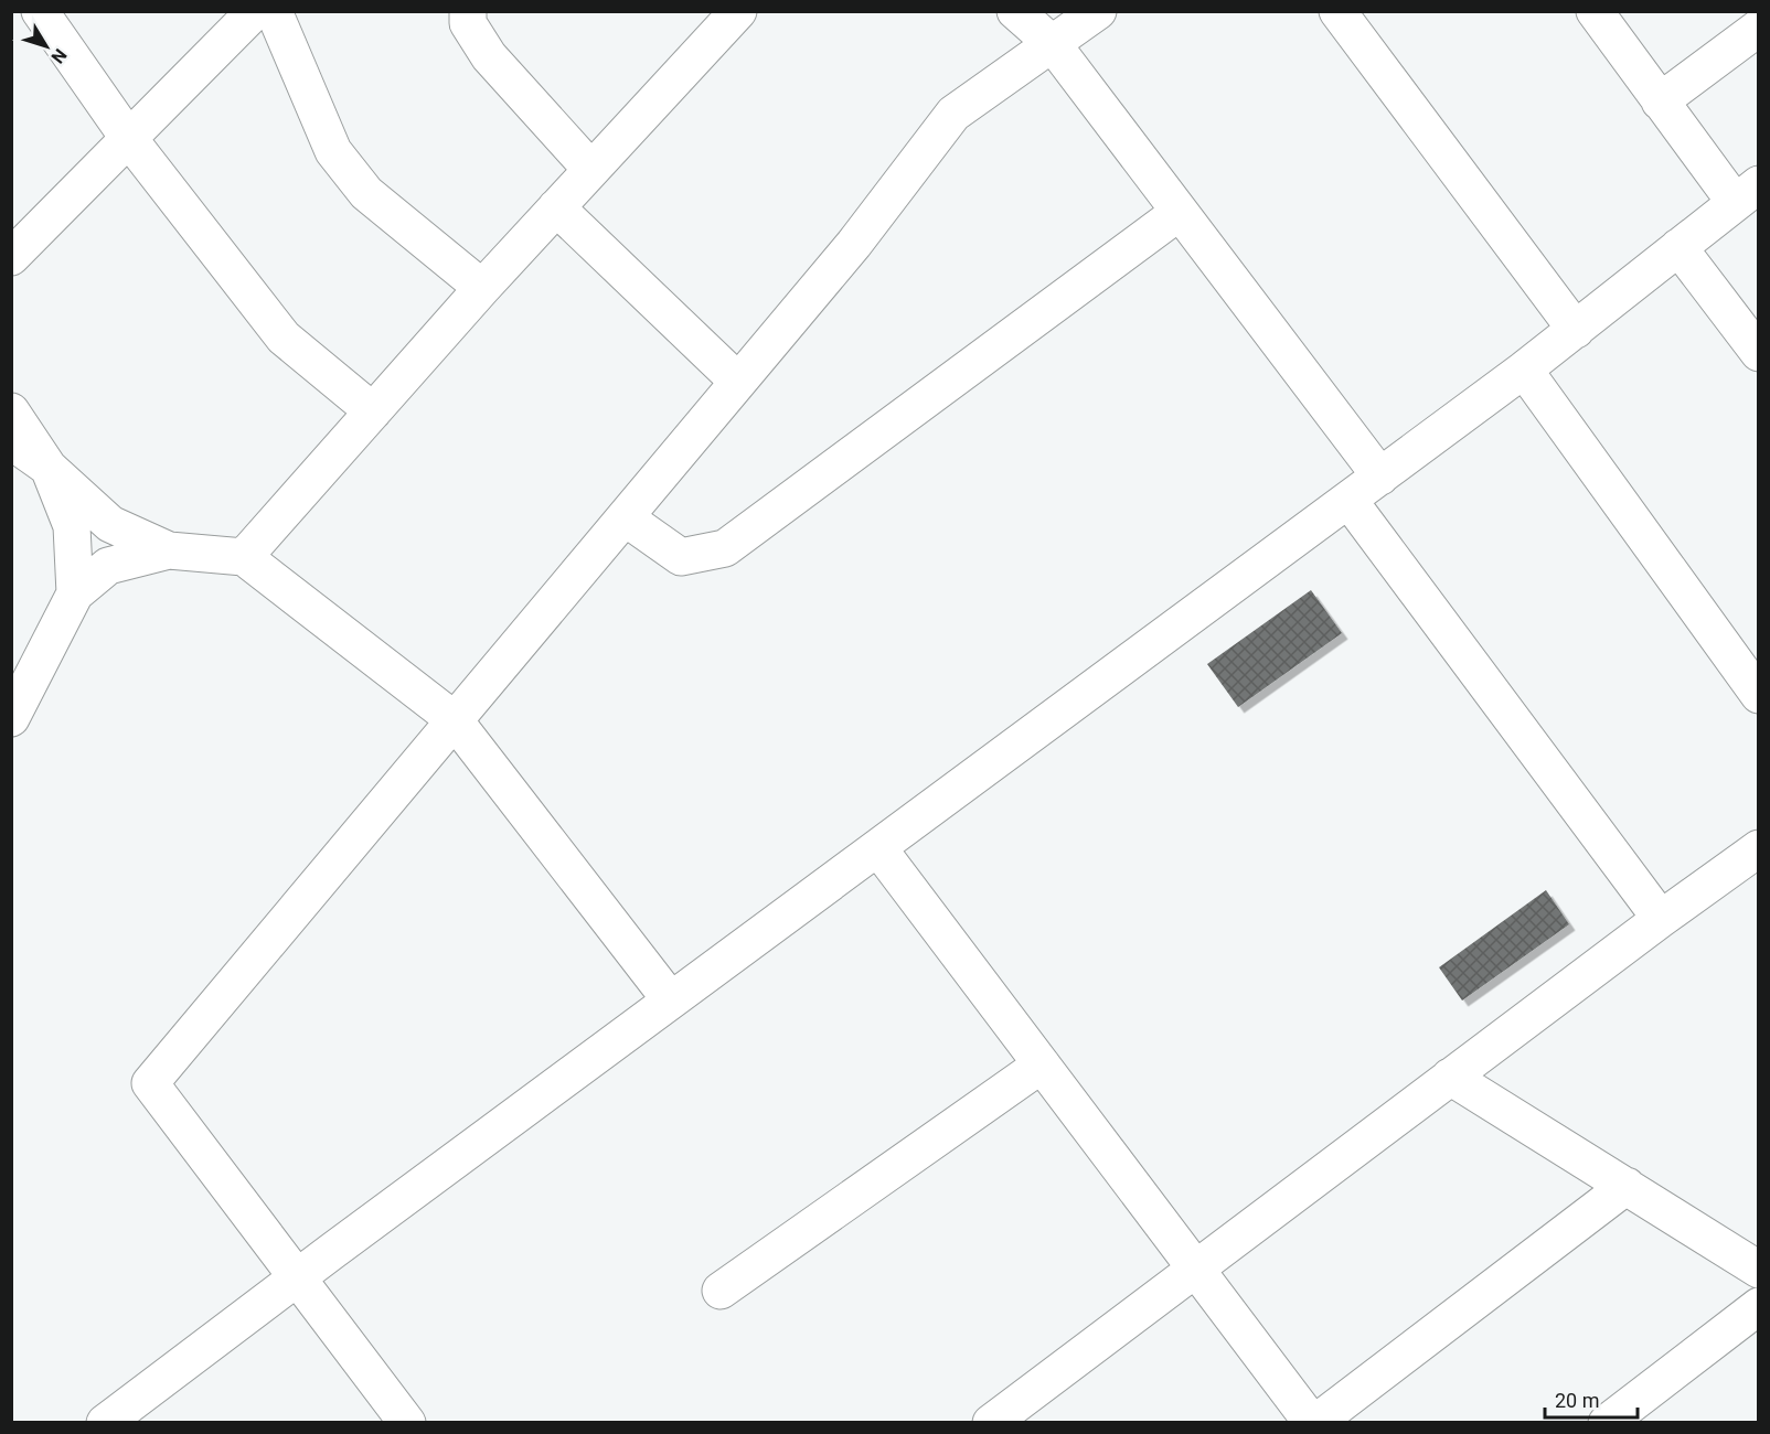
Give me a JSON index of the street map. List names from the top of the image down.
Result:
{
  "scale_bar": "20 m",
  "north": "bottom right"
}
